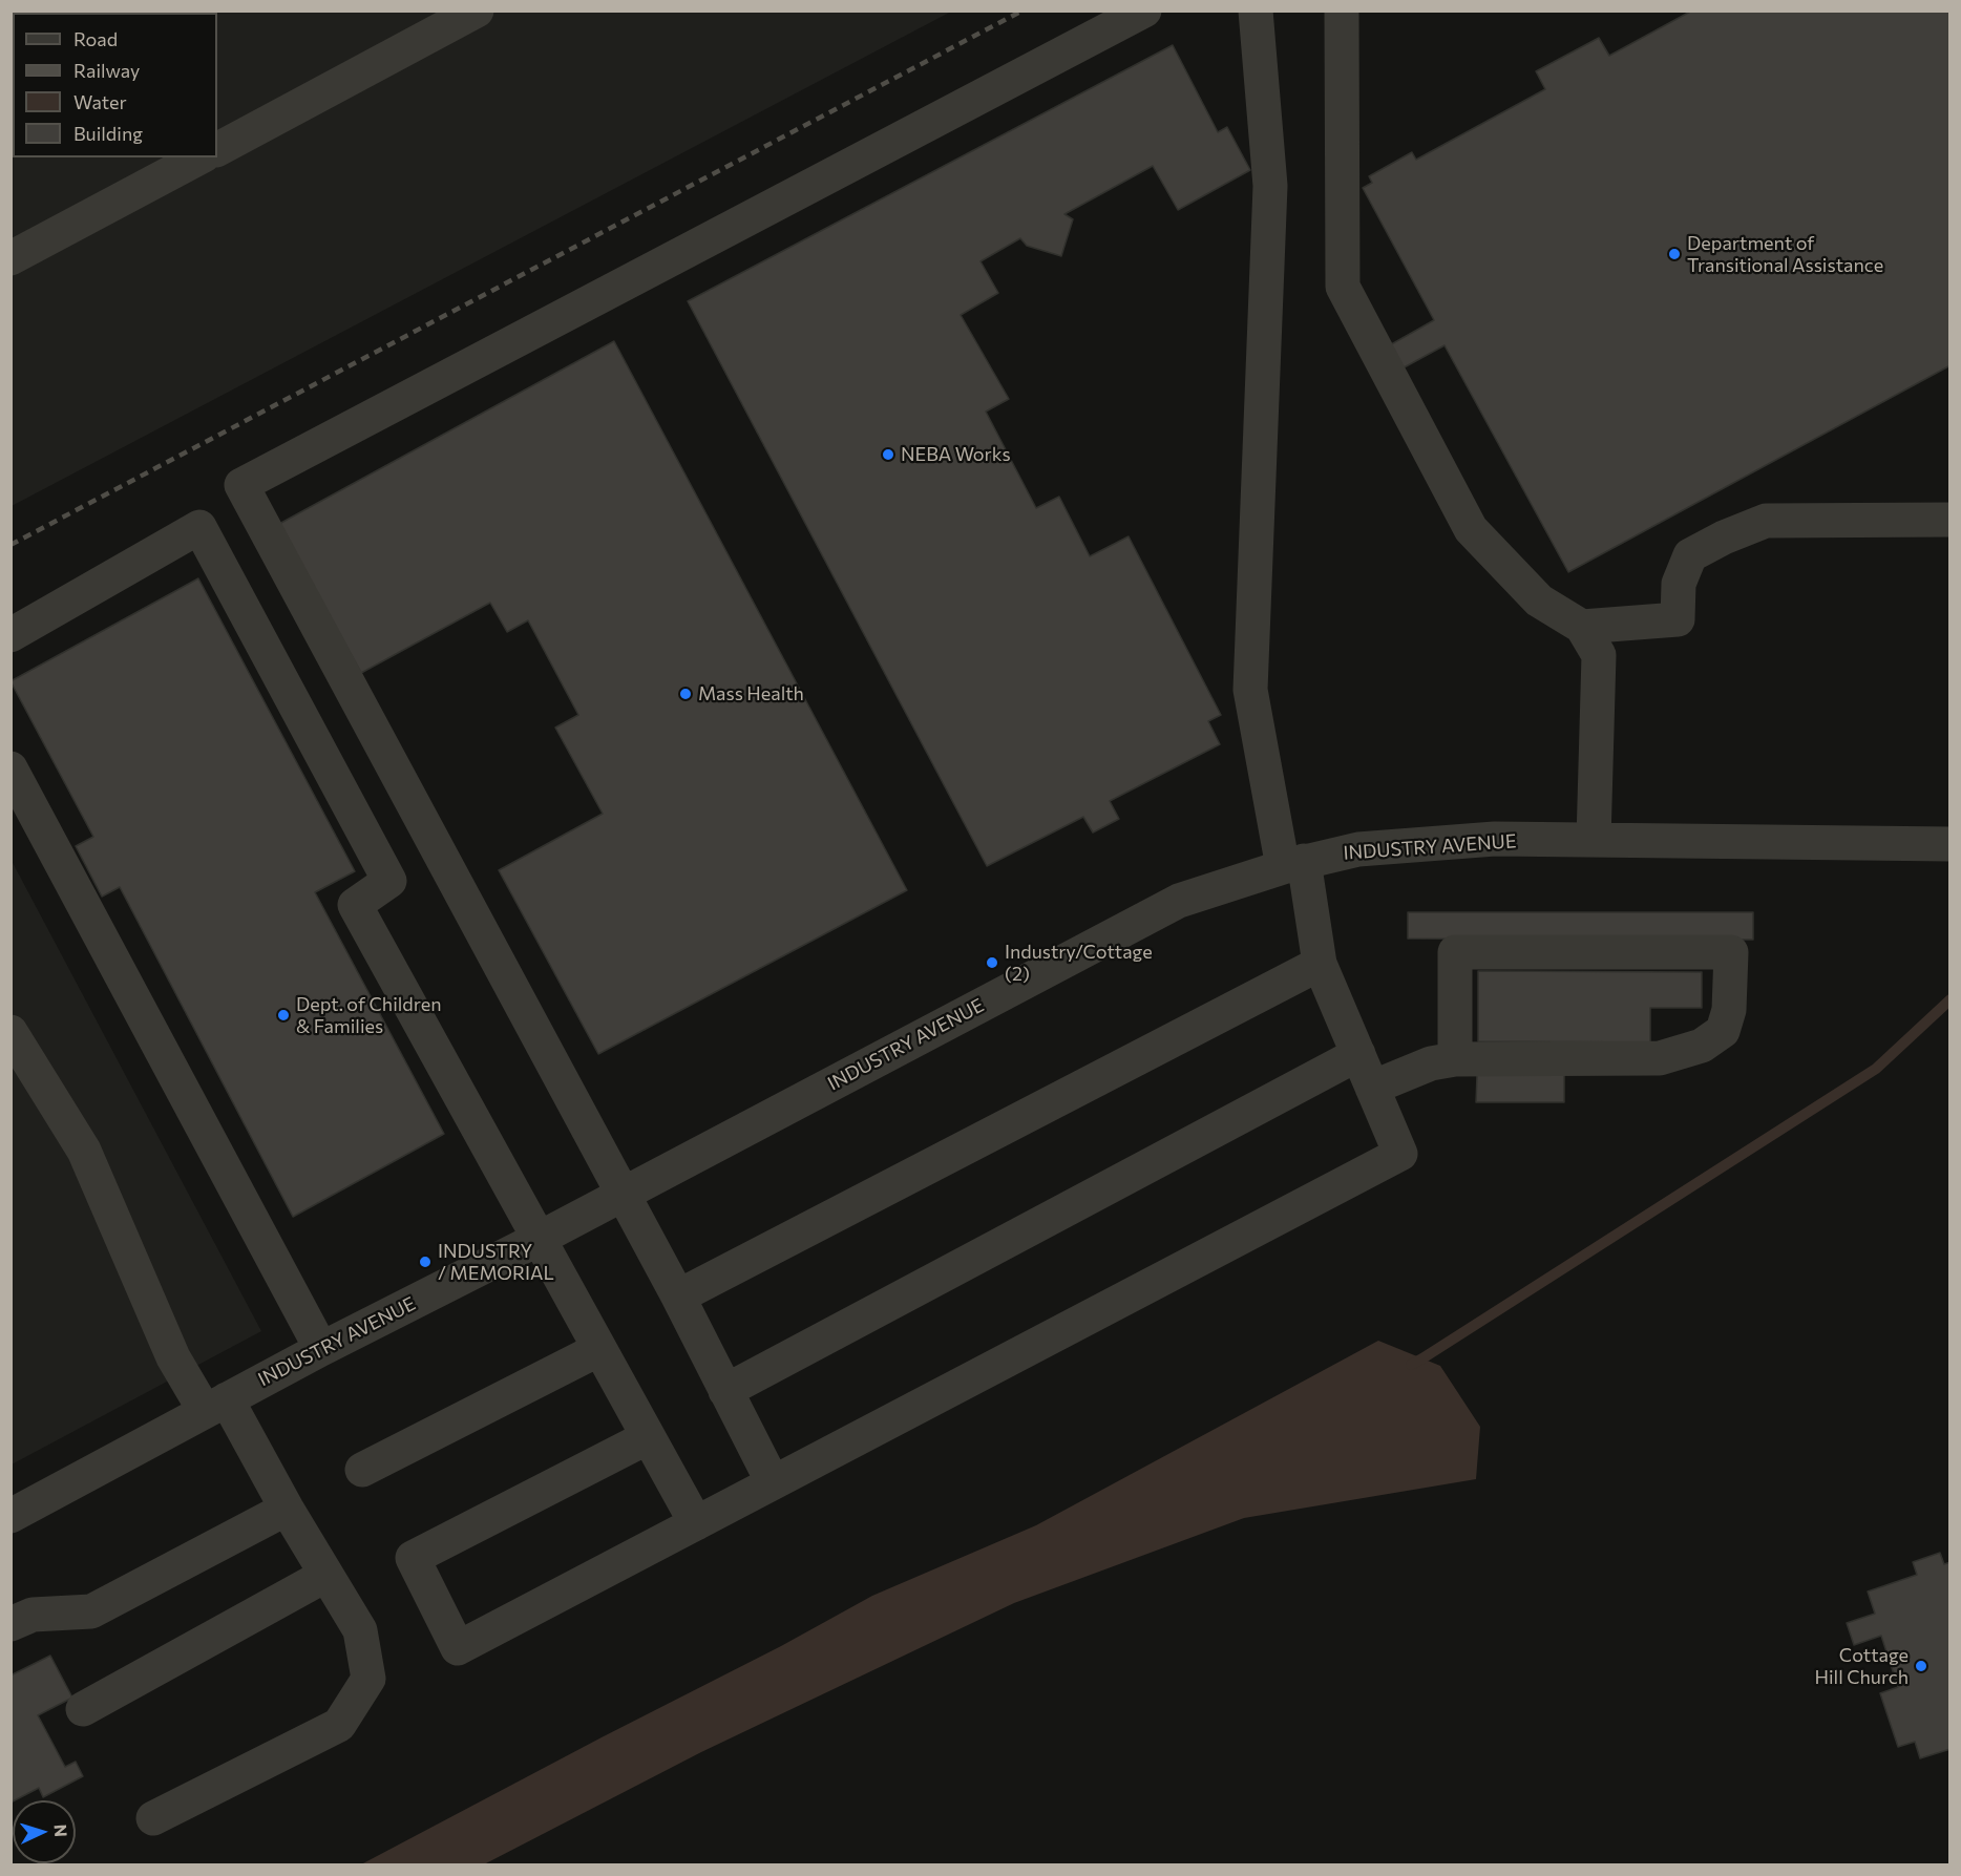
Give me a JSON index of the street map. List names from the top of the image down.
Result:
{
  "streets": {
    "street": ["INDUSTRY AVENUE"]
  },
  "places": [
    "Department of Transitional Assistance",
    "NEBA Works",
    "Mass Health",
    "Industry/Cottage (2)",
    "Dept. of Children & Families",
    "INDUSTRY / MEMORIAL",
    "Cottage Hill Church"
  ],
  "legend": [
    "Road",
    "Railway",
    "Water",
    "Building"
  ],
  "north": "right"
}
